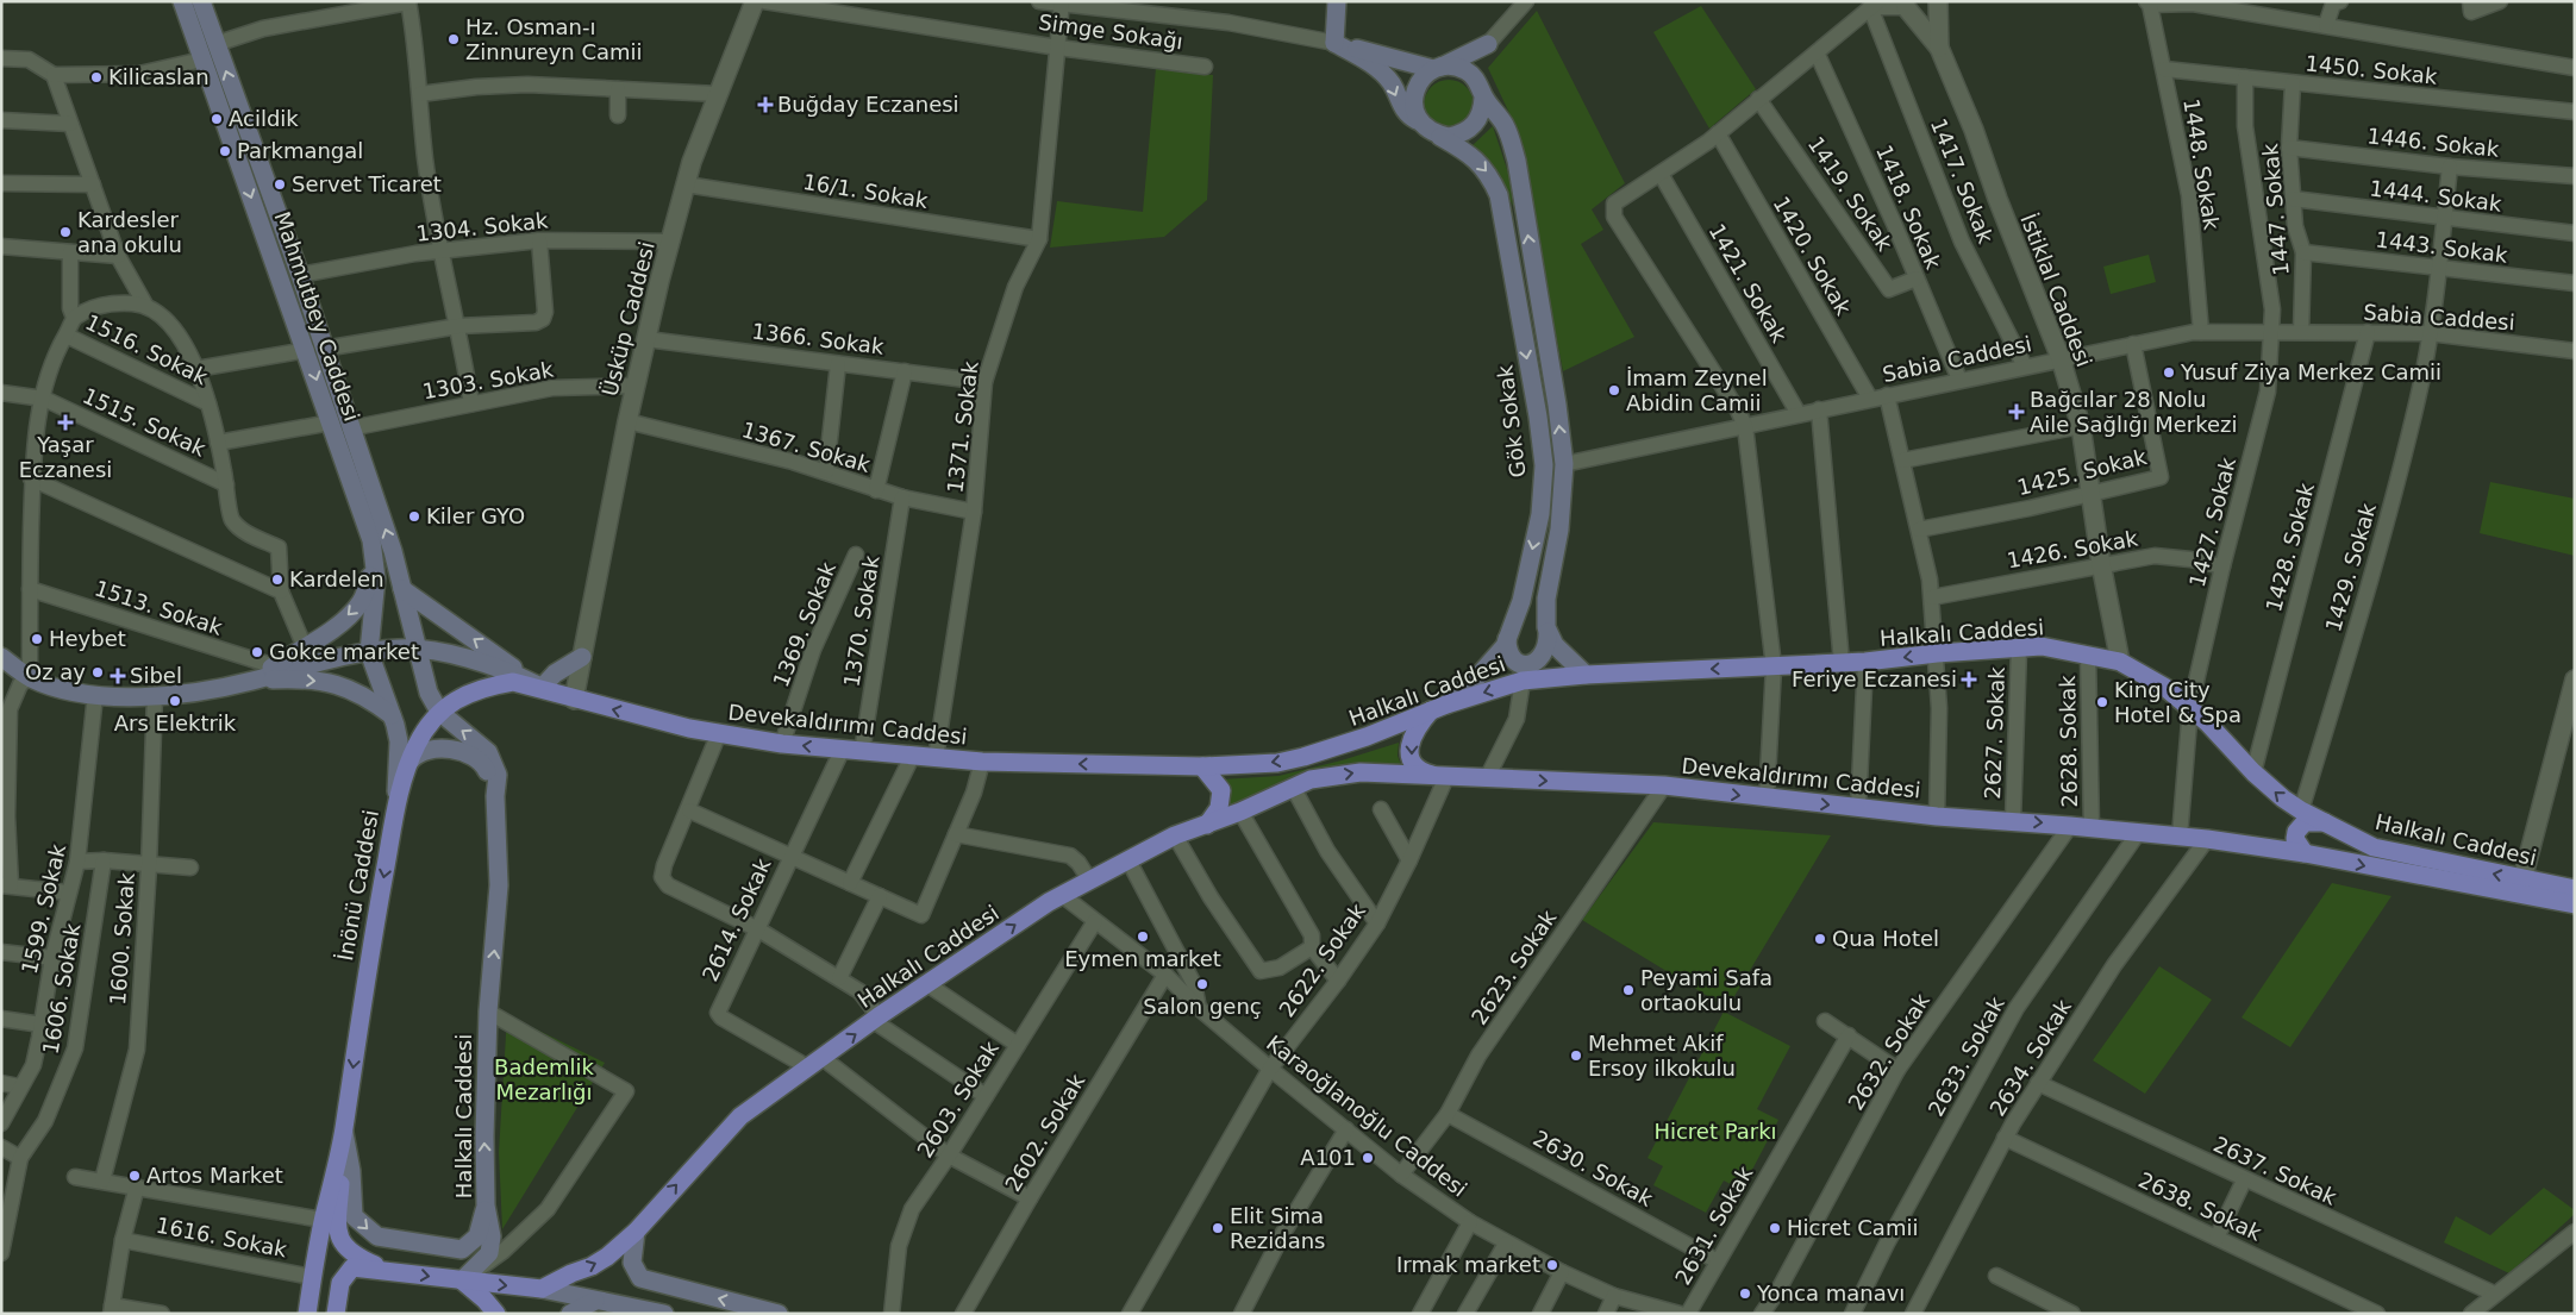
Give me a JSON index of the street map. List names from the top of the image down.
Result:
{
  "streets": {
    "main road": [
      "Mahmutbey Caddesi",
      "Gök Sokak",
      "Halkalı Caddesi",
      "Devekaldırımı Caddesi",
      "İnönü Caddesi"
    ],
    "street": [
      "Simge Sokağı",
      "1450. Sokak",
      "1446. Sokak",
      "1448. Sokak",
      "1417. Sokak",
      "16/1. Sokak",
      "1419. Sokak",
      "1444. Sokak",
      "1418. Sokak",
      "1447. Sokak",
      "1304. Sokak",
      "1443. Sokak",
      "1420. Sokak",
      "1421. Sokak",
      "İstiklal Caddesi",
      "Sabia Caddesi",
      "Üsküp Caddesi",
      "1366. Sokak",
      "1516. Sokak",
      "1303. Sokak",
      "1515. Sokak",
      "1371. Sokak",
      "1367. Sokak",
      "1425. Sokak",
      "1427. Sokak",
      "1428. Sokak",
      "1426. Sokak",
      "1429. Sokak",
      "1513. Sokak",
      "1370. Sokak",
      "1369. Sokak",
      "2627. Sokak",
      "2628. Sokak",
      "1599. Sokak",
      "2614. Sokak",
      "1600. Sokak",
      "2622. Sokak",
      "2623. Sokak",
      "1606. Sokak",
      "2632. Sokak",
      "2633. Sokak",
      "2634. Sokak",
      "2603. Sokak",
      "Karaoğlanoğlu Caddesi",
      "2602. Sokak",
      "2630. Sokak",
      "2637. Sokak",
      "2638. Sokak",
      "2631. Sokak",
      "1616. Sokak"
    ]
  },
  "crossings": [
    ["Simge Sokağı", "1371. Sokak"],
    ["1450. Sokak", "1448. Sokak"],
    ["1450. Sokak", "1447. Sokak"],
    ["1450. Sokak", "1427. Sokak"],
    ["1446. Sokak", "1447. Sokak"],
    ["1446. Sokak", "1429. Sokak"],
    ["1448. Sokak", "Sabia Caddesi"],
    ["1417. Sokak", "Sabia Caddesi"],
    ["16/1. Sokak", "Üsküp Caddesi"],
    ["16/1. Sokak", "1371. Sokak"],
    ["1419. Sokak", "1418. Sokak"],
    ["1444. Sokak", "1447. Sokak"],
    ["1444. Sokak", "1429. Sokak"],
    ["1418. Sokak", "Sabia Caddesi"],
    ["1447. Sokak", "1443. Sokak"],
    ["1447. Sokak", "Sabia Caddesi"],
    ["1304. Sokak", "Mahmutbey Caddesi"],
    ["1304. Sokak", "Üsküp Caddesi"],
    ["1443. Sokak", "1429. Sokak"],
    ["1420. Sokak", "Sabia Caddesi"],
    ["1421. Sokak", "Sabia Caddesi"],
    ["İstiklal Caddesi", "Sabia Caddesi"],
    ["İstiklal Caddesi", "1425. Sokak"],
    ["İstiklal Caddesi", "1426. Sokak"],
    ["İstiklal Caddesi", "Halkalı Caddesi"],
    ["Mahmutbey Caddesi", "1303. Sokak"],
    ["Mahmutbey Caddesi", "Halkalı Caddesi"],
    ["Mahmutbey Caddesi", "Devekaldırımı Caddesi"],
    ["Mahmutbey Caddesi", "İnönü Caddesi"],
    ["Sabia Caddesi", "1425. Sokak"],
    ["Sabia Caddesi", "1427. Sokak"],
    ["Sabia Caddesi", "1428. Sokak"],
    ["Sabia Caddesi", "1429. Sokak"],
    ["Üsküp Caddesi", "1366. Sokak"],
    ["Üsküp Caddesi", "1303. Sokak"],
    ["Üsküp Caddesi", "1367. Sokak"],
    ["Üsküp Caddesi", "Devekaldırımı Caddesi"],
    ["1366. Sokak", "1371. Sokak"],
    ["Gök Sokak", "Halkalı Caddesi"],
    ["1371. Sokak", "1367. Sokak"],
    ["1371. Sokak", "Devekaldırımı Caddesi"],
    ["1367. Sokak", "1370. Sokak"],
    ["1427. Sokak", "1426. Sokak"],
    ["1427. Sokak", "Halkalı Caddesi"],
    ["1427. Sokak", "Devekaldırımı Caddesi"],
    ["1428. Sokak", "Halkalı Caddesi"],
    ["1429. Sokak", "Halkalı Caddesi"],
    ["1370. Sokak", "Devekaldırımı Caddesi"],
    ["1369. Sokak", "Devekaldırımı Caddesi"],
    ["Halkalı Caddesi", "Devekaldırımı Caddesi"],
    ["Halkalı Caddesi", "2627. Sokak"],
    ["Halkalı Caddesi", "2628. Sokak"],
    ["Halkalı Caddesi", "İnönü Caddesi"],
    ["Halkalı Caddesi", "2614. Sokak"],
    ["Halkalı Caddesi", "Karaoğlanoğlu Caddesi"],
    ["Devekaldırımı Caddesi", "2627. Sokak"],
    ["Devekaldırımı Caddesi", "2628. Sokak"],
    ["Devekaldırımı Caddesi", "İnönü Caddesi"],
    ["Devekaldırımı Caddesi", "2614. Sokak"],
    ["Devekaldırımı Caddesi", "2622. Sokak"],
    ["Devekaldırımı Caddesi", "2623. Sokak"],
    ["Devekaldırımı Caddesi", "2632. Sokak"],
    ["Devekaldırımı Caddesi", "2633. Sokak"],
    ["Devekaldırımı Caddesi", "2634. Sokak"],
    ["İnönü Caddesi", "1616. Sokak"],
    ["2622. Sokak", "Karaoğlanoğlu Caddesi"],
    ["2623. Sokak", "Karaoğlanoğlu Caddesi"],
    ["2623. Sokak", "2630. Sokak"],
    ["2634. Sokak", "2637. Sokak"],
    ["2634. Sokak", "2638. Sokak"],
    ["2603. Sokak", "Karaoğlanoğlu Caddesi"],
    ["Karaoğlanoğlu Caddesi", "2602. Sokak"],
    ["2630. Sokak", "2631. Sokak"]
  ],
  "parks": ["Bademlik Mezarlığı", "Hicret Parkı"],
  "places": {
    "other": [
      "Hz. Osman-ı Zinnureyn Camii",
      "Kilicaslan",
      "Acildik",
      "Parkmangal",
      "Servet Ticaret",
      "Kardesler ana okulu",
      "Yusuf Ziya Merkez Camii",
      "İmam Zeynel Abidin Camii",
      "Kiler GYO",
      "Kardelen",
      "Heybet",
      "Gokce market",
      "Oz ay",
      "Ars Elektrik",
      "King City Hotel & Spa",
      "Eymen market",
      "Qua Hotel",
      "Salon genç",
      "Peyami Safa ortaokulu",
      "Mehmet Akif Ersoy ilkokulu",
      "A101",
      "Artos Market",
      "Elit Sima Rezidans",
      "Hicret Camii",
      "Irmak market",
      "Yonca manavı"
    ],
    "health": [
      "Buğday Eczanesi",
      "Bağcılar 28 Nolu Aile Sağlığı Merkezi",
      "Yaşar Eczanesi",
      "Sibel",
      "Feriye Eczanesi"
    ]
  }
}
